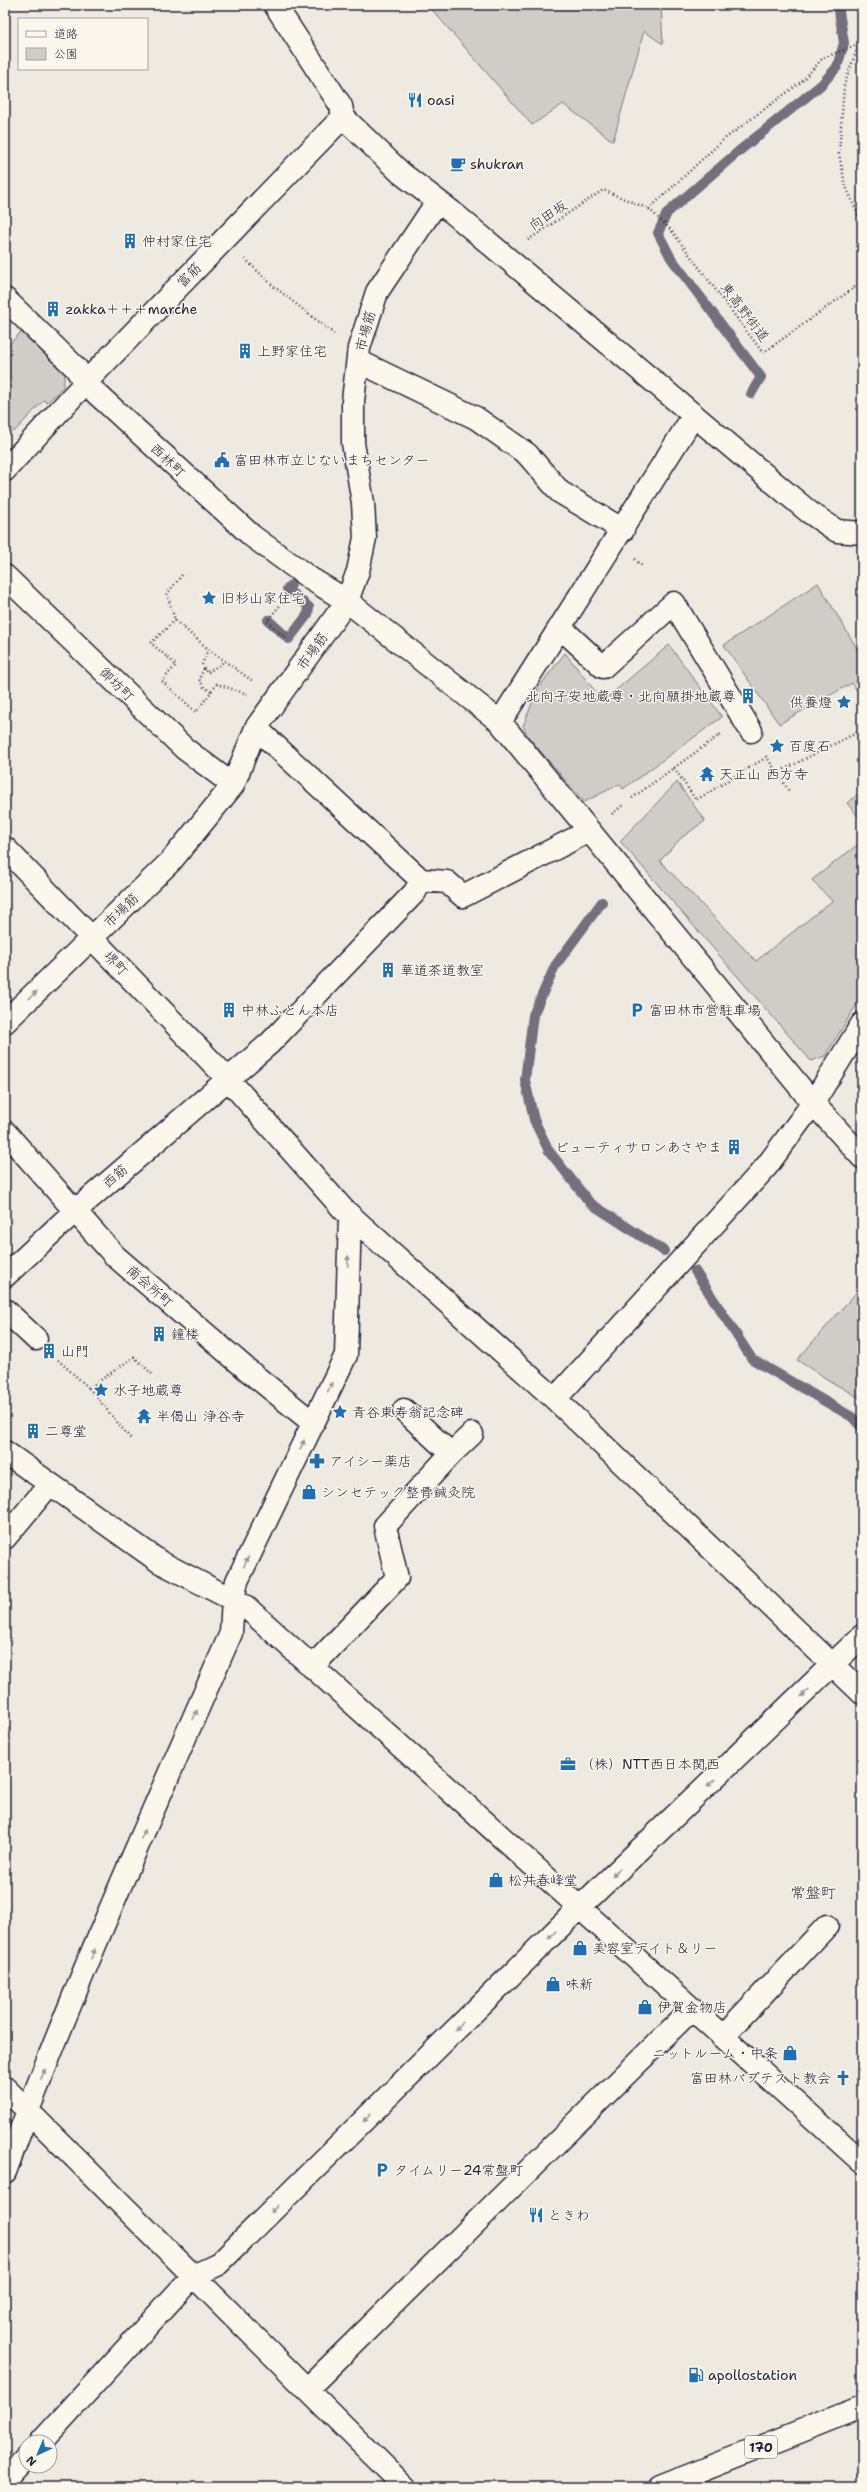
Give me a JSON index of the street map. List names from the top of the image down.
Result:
{
  "streets": {
    "main road": [
      "富筋",
      "市場筋",
      "西林町",
      "御坊町",
      "堺町",
      "西筋",
      "南会所町",
      "170"
    ],
    "path": ["向田坂", "東高野街道"]
  },
  "crossings": [
    ["向田坂", "東高野街道"],
    ["富筋", "西林町"],
    ["市場筋", "西林町"],
    ["市場筋", "御坊町"],
    ["市場筋", "堺町"],
    ["堺町", "西筋"],
    ["西筋", "南会所町"]
  ],
  "districts": ["常盤町"],
  "places": {
    "restaurant": ["oasi", "ときわ"],
    "cafe": ["shukran"],
    "building": [
      "仲村家住宅",
      "zakka＋＋＋marche",
      "上野家住宅",
      "北向子安地蔵尊・北向願掛地蔵尊",
      "華道茶道教室",
      "中林ふとん本店",
      "ビューティサロンあさやま",
      "鐘楼",
      "山門",
      "二尊堂"
    ],
    "public building": ["富田林市立じないまちセンター"],
    "place": [
      "旧杉山家住宅",
      "供養燈",
      "百度石",
      "水子地蔵尊",
      "青谷東寿翁記念碑"
    ],
    "temple": ["天正山 西方寺", "半偈山 浄谷寺"],
    "parking": ["富田林市営駐車場", "タイムリー24常盤町"],
    "pharmacy": ["アイシー薬店"],
    "shop": [
      "シンセテック整骨鍼灸院",
      "松井春峰堂",
      "美容室デイト＆リー",
      "味新",
      "伊賀金物店",
      "ニットルーム・中条"
    ],
    "office": ["（株）NTT西日本関西"],
    "church": ["富田林バプテスト教会"],
    "fuel station": ["apollostation"]
  },
  "legend": ["道路", "公園"],
  "north": "bottom left"
}
